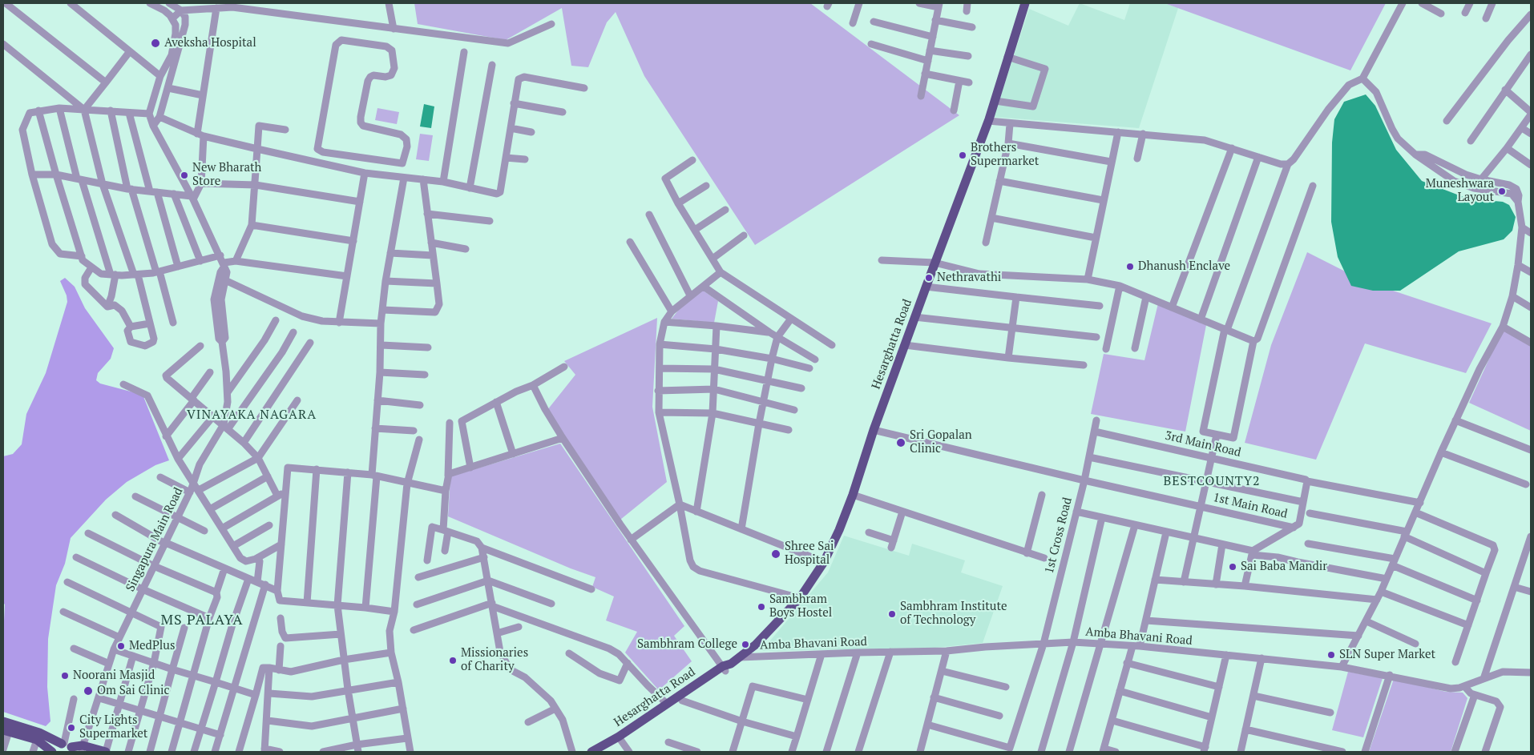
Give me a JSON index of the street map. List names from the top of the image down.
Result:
{
  "streets": {
    "main road": ["Hesarghatta Road"],
    "street": [
      "3rd Main Road",
      "1st Main Road",
      "1st Cross Road",
      "Singapura Main Road",
      "Amba Bhavani Road"
    ]
  },
  "crossings": [
    ["Hesarghatta Road", "1st Main Road"],
    ["Hesarghatta Road", "Amba Bhavani Road"],
    ["3rd Main Road", "1st Cross Road"],
    ["1st Main Road", "1st Cross Road"],
    ["1st Cross Road", "Amba Bhavani Road"]
  ],
  "districts": ["VINAYAKA NAGARA", "BESTCOUNTY2", "MS PALAYA"],
  "places": [
    "Aveksha Hospital",
    "Brothers Supermarket",
    "New Bharath Store",
    "Muneshwara Layout",
    "Dhanush Enclave",
    "Nethravathi",
    "Sri Gopalan Clinic",
    "Shree Sai Hospital",
    "Sai Baba Mandir",
    "Sambhram Boys Hostel",
    "Sambhram Institute of Technology",
    "Sambhram College",
    "MedPlus",
    "SLN Super Market",
    "Missionaries of Charity",
    "Noorani Masjid",
    "Om Sai Clinic",
    "City Lights Supermarket"
  ]
}
